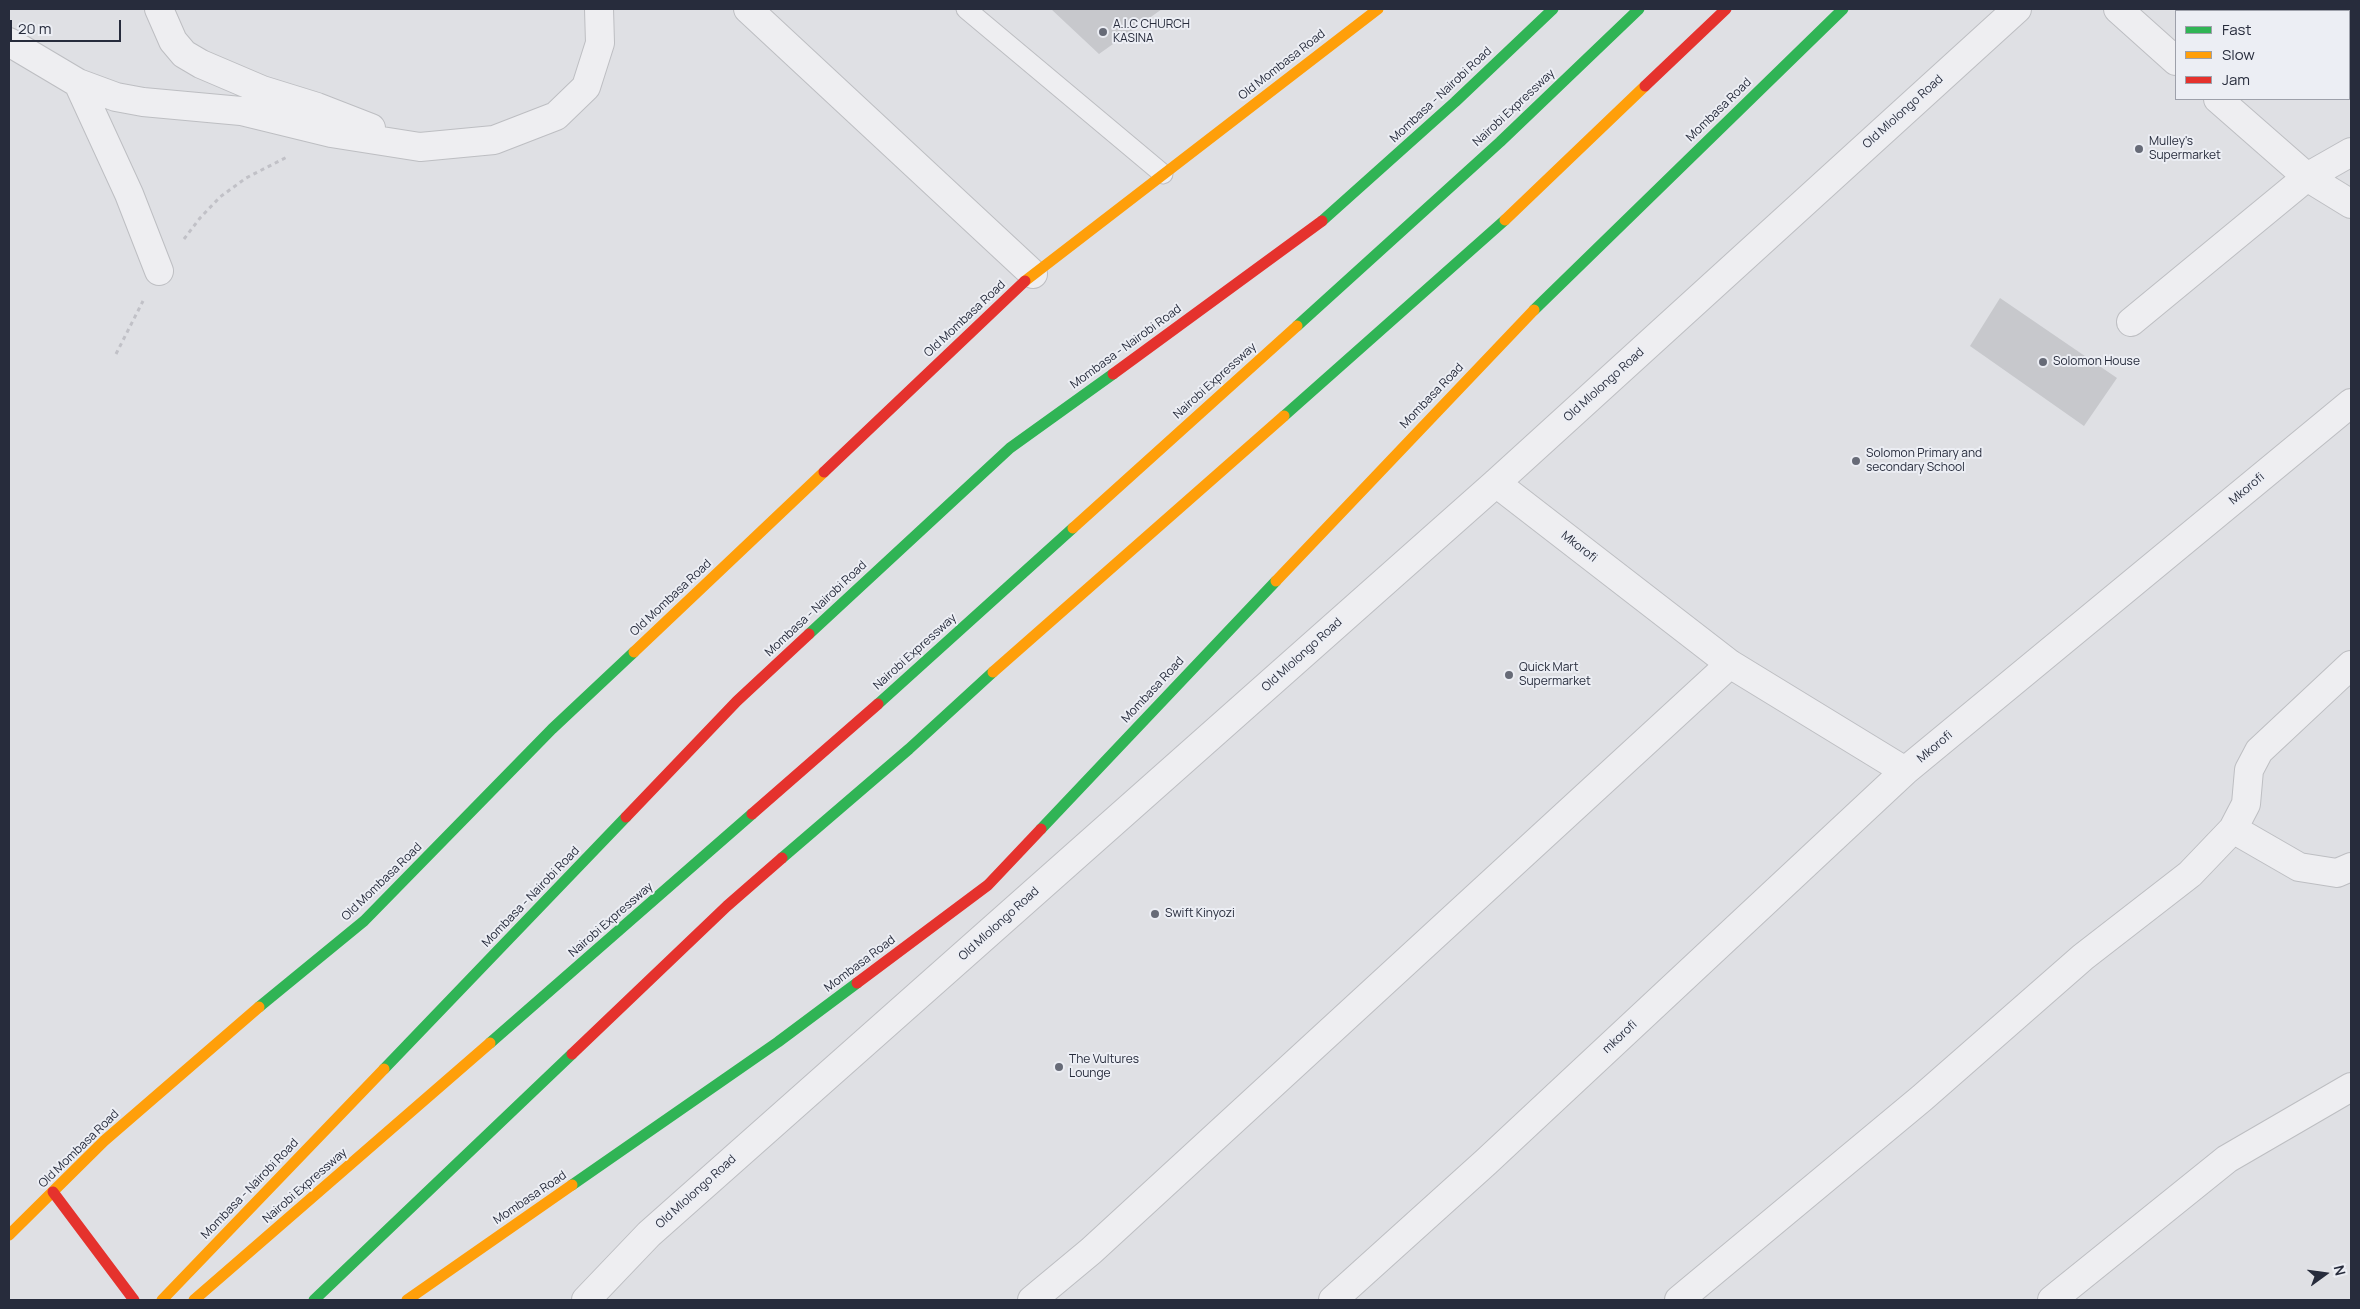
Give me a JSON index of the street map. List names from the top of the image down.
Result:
{
  "streets": {
    "main road": [
      "Old Mombasa Road",
      "Mombasa - Nairobi Road",
      "Nairobi Expressway",
      "Mombasa Road"
    ],
    "street": ["Old Mlolongo Road", "Mkorofi", "mkorofi"]
  },
  "crossings": [
    ["Old Mlolongo Road", "Mkorofi"],
    ["Mkorofi", "mkorofi"]
  ],
  "places": [
    "A.I.C CHURCH KASINA",
    "Mulley's Supermarket",
    "Solomon House",
    "Solomon Primary and secondary School",
    "Quick Mart Supermarket",
    "Swift Kinyozi",
    "The Vultures Lounge"
  ],
  "legend": ["Fast", "Slow", "Jam"],
  "scale_bar": "20 m",
  "north": "right"
}
